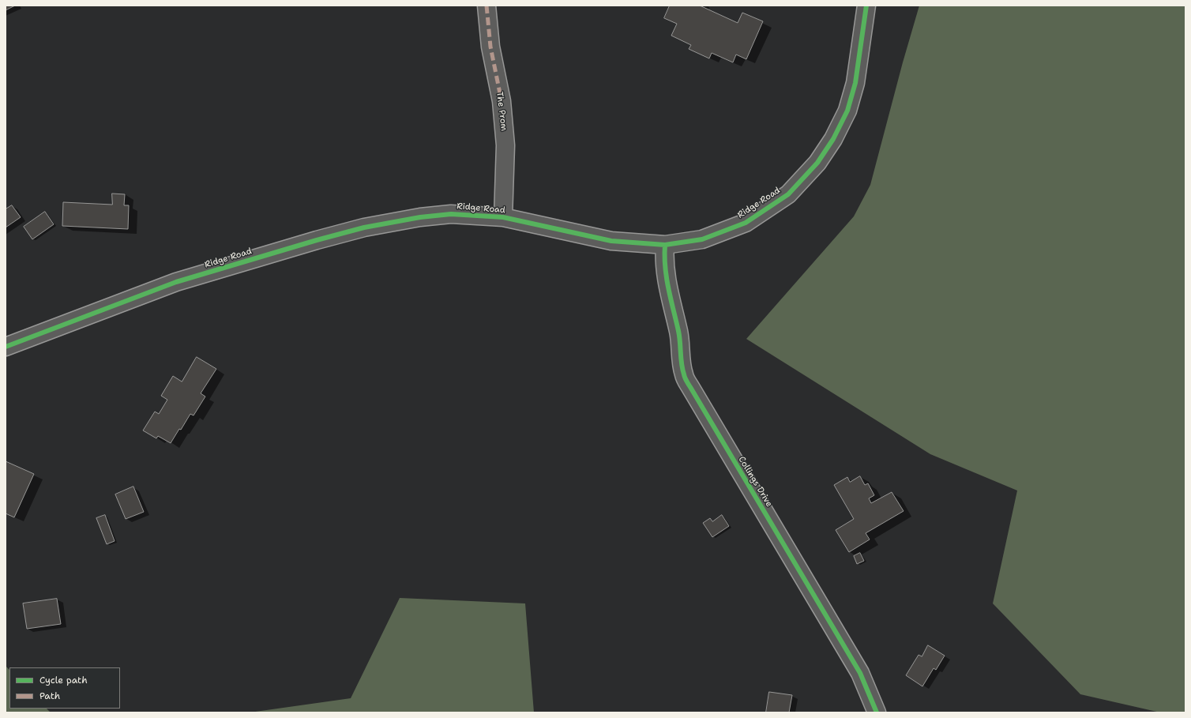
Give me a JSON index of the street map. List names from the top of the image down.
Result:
{
  "streets": {
    "street": ["The Prom", "Ridge Road", "Collings Drive"]
  },
  "crossings": [
    ["The Prom", "Ridge Road"],
    ["Ridge Road", "Collings Drive"]
  ],
  "legend": ["Cycle path", "Path"]
}
